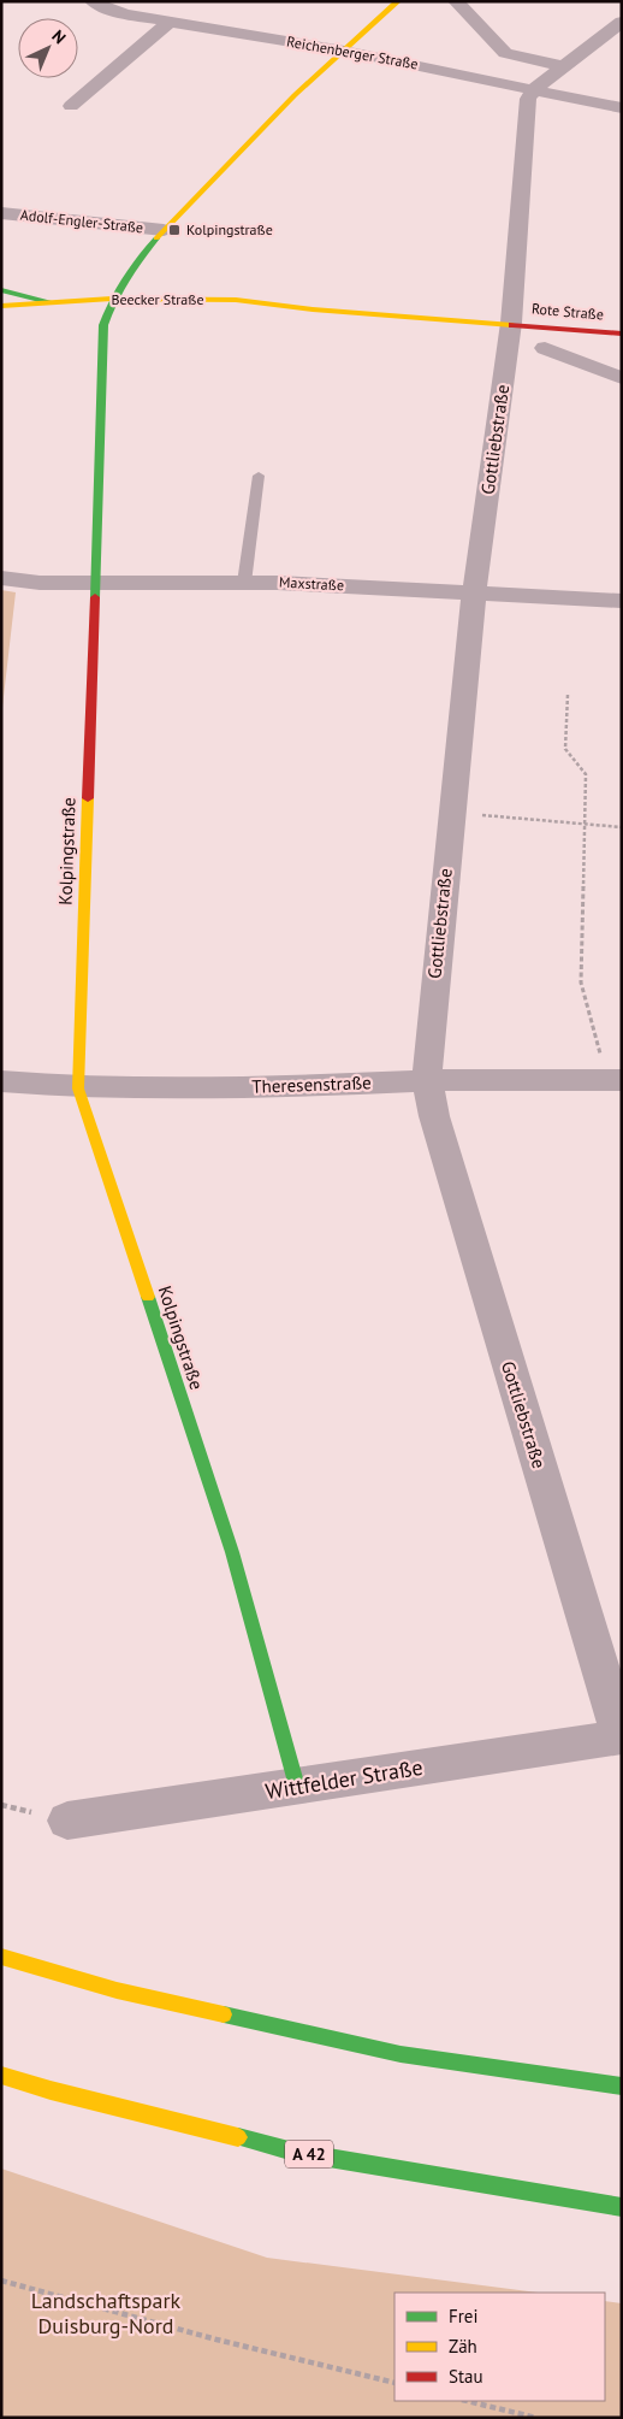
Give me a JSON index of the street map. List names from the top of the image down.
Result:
{
  "streets": {
    "main road": [
      "Beecker Straße",
      "Rote Straße",
      "Kolpingstraße",
      "A 42"
    ],
    "street": [
      "Reichenberger Straße",
      "Adolf-Engler-Straße",
      "Gottliebstraße",
      "Maxstraße",
      "Theresenstraße",
      "Wittfelder Straße"
    ]
  },
  "crossings": [
    ["Reichenberger Straße", "Gottliebstraße"],
    ["Reichenberger Straße", "Kolpingstraße"],
    ["Adolf-Engler-Straße", "Kolpingstraße"],
    ["Beecker Straße", "Rote Straße"],
    ["Beecker Straße", "Gottliebstraße"],
    ["Beecker Straße", "Kolpingstraße"],
    ["Rote Straße", "Gottliebstraße"],
    ["Gottliebstraße", "Maxstraße"],
    ["Gottliebstraße", "Theresenstraße"],
    ["Gottliebstraße", "Wittfelder Straße"],
    ["Maxstraße", "Kolpingstraße"],
    ["Kolpingstraße", "Theresenstraße"],
    ["Kolpingstraße", "Wittfelder Straße"]
  ],
  "parks": ["Landschaftspark Duisburg-Nord"],
  "places": {
    "transit": ["Kolpingstraße"]
  },
  "legend": ["Frei", "Zäh", "Stau"],
  "north": "top right"
}
